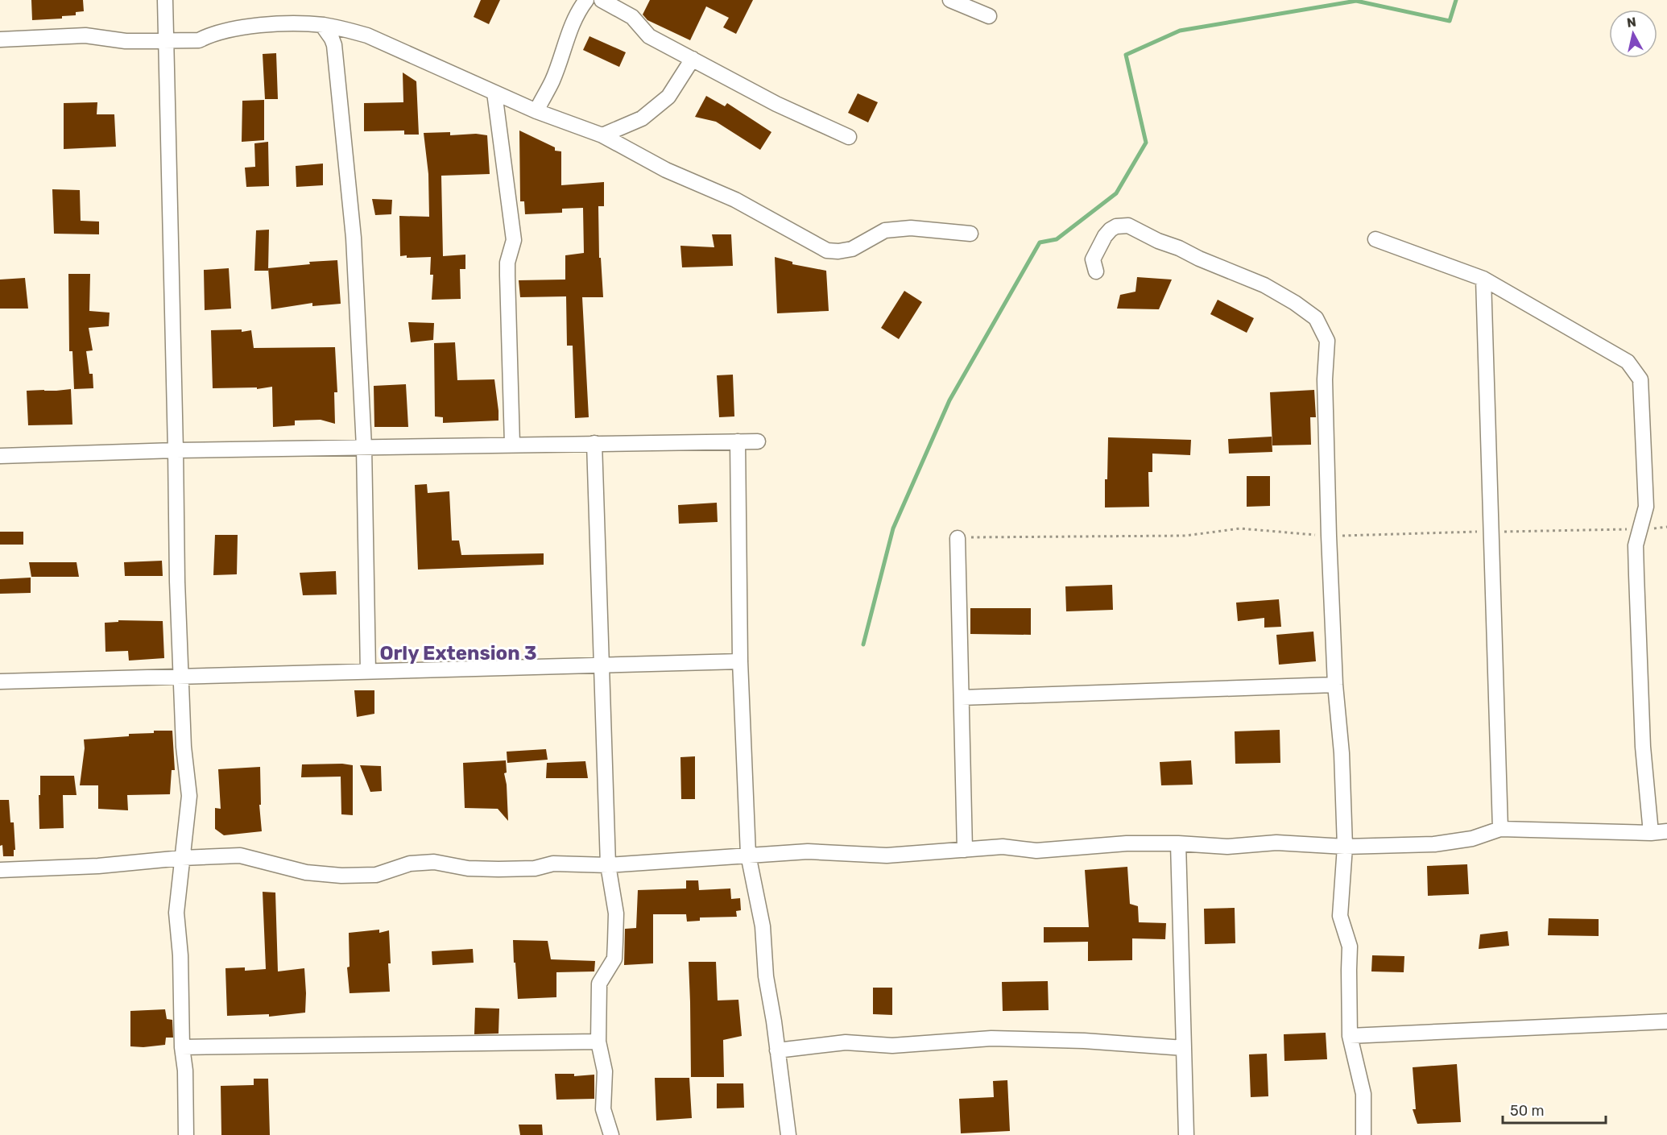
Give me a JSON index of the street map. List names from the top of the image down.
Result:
{
  "districts": ["Orly Extension 3"],
  "scale_bar": "50 m",
  "north": "top"
}
